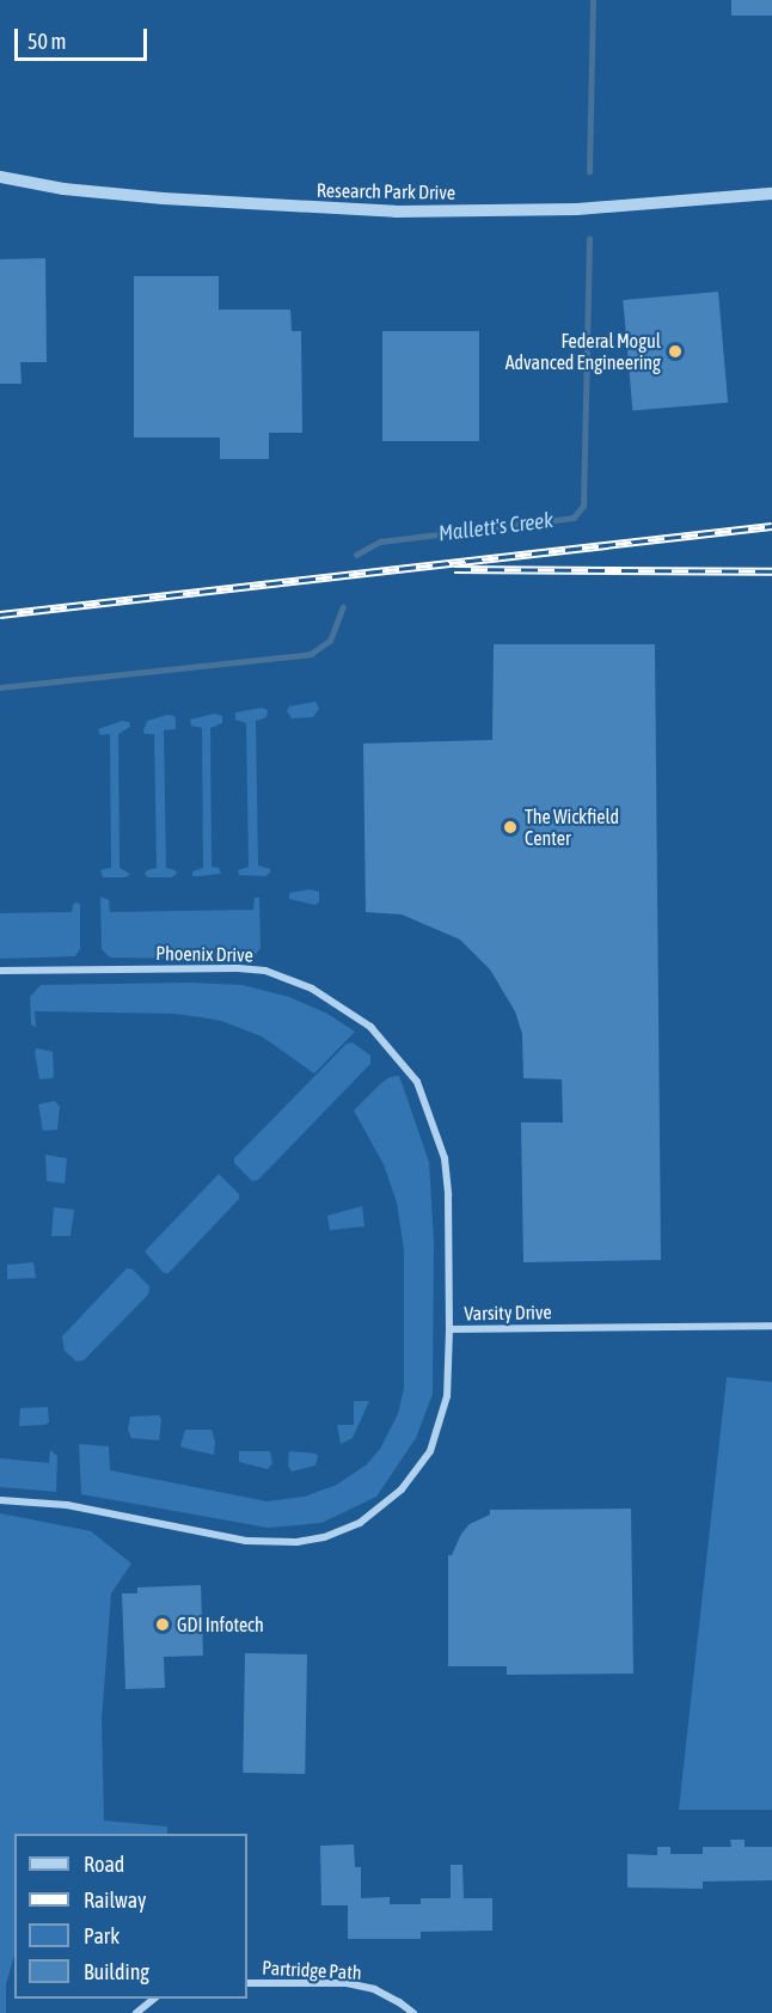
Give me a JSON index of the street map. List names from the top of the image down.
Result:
{
  "streets": {
    "street": [
      "Research Park Drive",
      "Phoenix Drive",
      "Varsity Drive",
      "Partridge Path"
    ]
  },
  "crossings": [
    ["Phoenix Drive", "Varsity Drive"]
  ],
  "water": ["Mallett's Creek"],
  "places": ["Federal Mogul Advanced Engineering", "The Wickfield Center", "GDI Infotech"],
  "legend": [
    "Road",
    "Railway",
    "Park",
    "Building"
  ],
  "scale_bar": "50 m"
}
